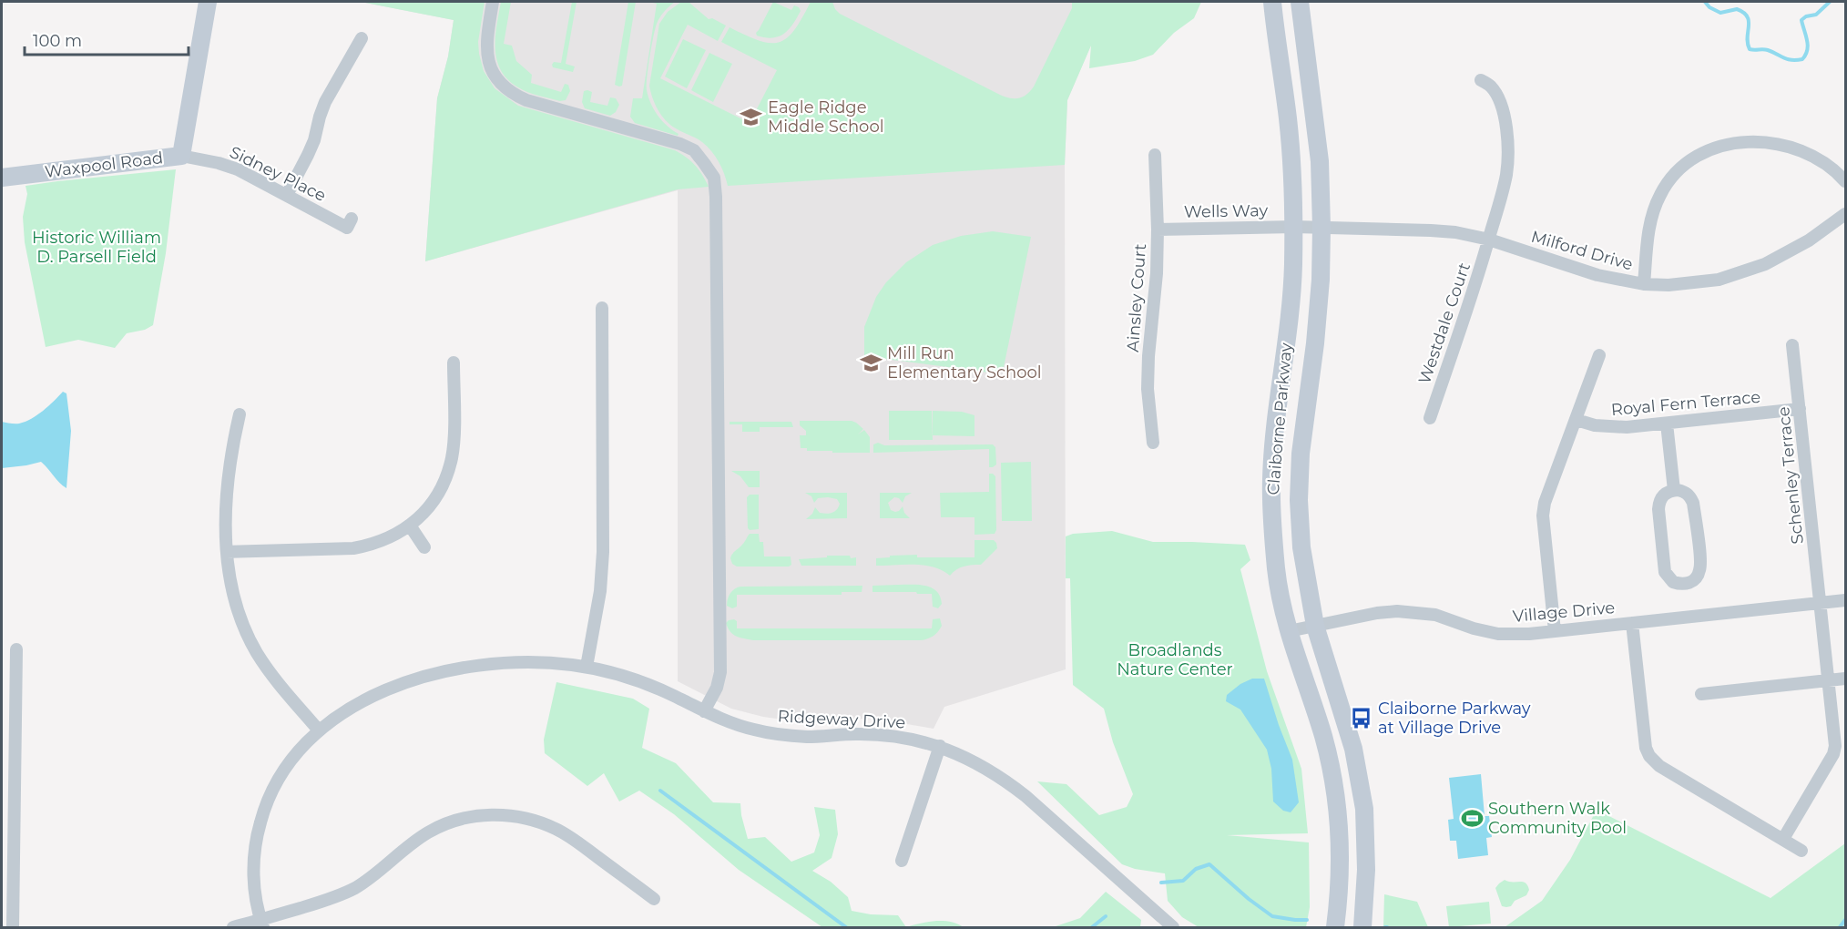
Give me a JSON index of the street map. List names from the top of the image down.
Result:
{
  "streets": {
    "main road": ["Waxpool Road", "Claiborne Parkway"],
    "street": [
      "Sidney Place",
      "Wells Way",
      "Milford Drive",
      "Ainsley Court",
      "Westdale Court",
      "Royal Fern Terrace",
      "Schenley Terrace",
      "Village Drive",
      "Ridgeway Drive"
    ]
  },
  "crossings": [
    ["Waxpool Road", "Sidney Place"],
    ["Wells Way", "Milford Drive"],
    ["Wells Way", "Ainsley Court"],
    ["Wells Way", "Claiborne Parkway"],
    ["Milford Drive", "Westdale Court"],
    ["Milford Drive", "Claiborne Parkway"],
    ["Royal Fern Terrace", "Schenley Terrace"],
    ["Claiborne Parkway", "Village Drive"],
    ["Schenley Terrace", "Village Drive"]
  ],
  "parks": ["Historic William D. Parsell Field", "Broadlands Nature Center"],
  "places": {
    "school or university": ["Eagle Ridge Middle School", "Mill Run Elementary School"],
    "bus stop": ["Claiborne Parkway at Village Drive"],
    "sports": ["Southern Walk Community Pool"]
  },
  "scale_bar": "100 m"
}
